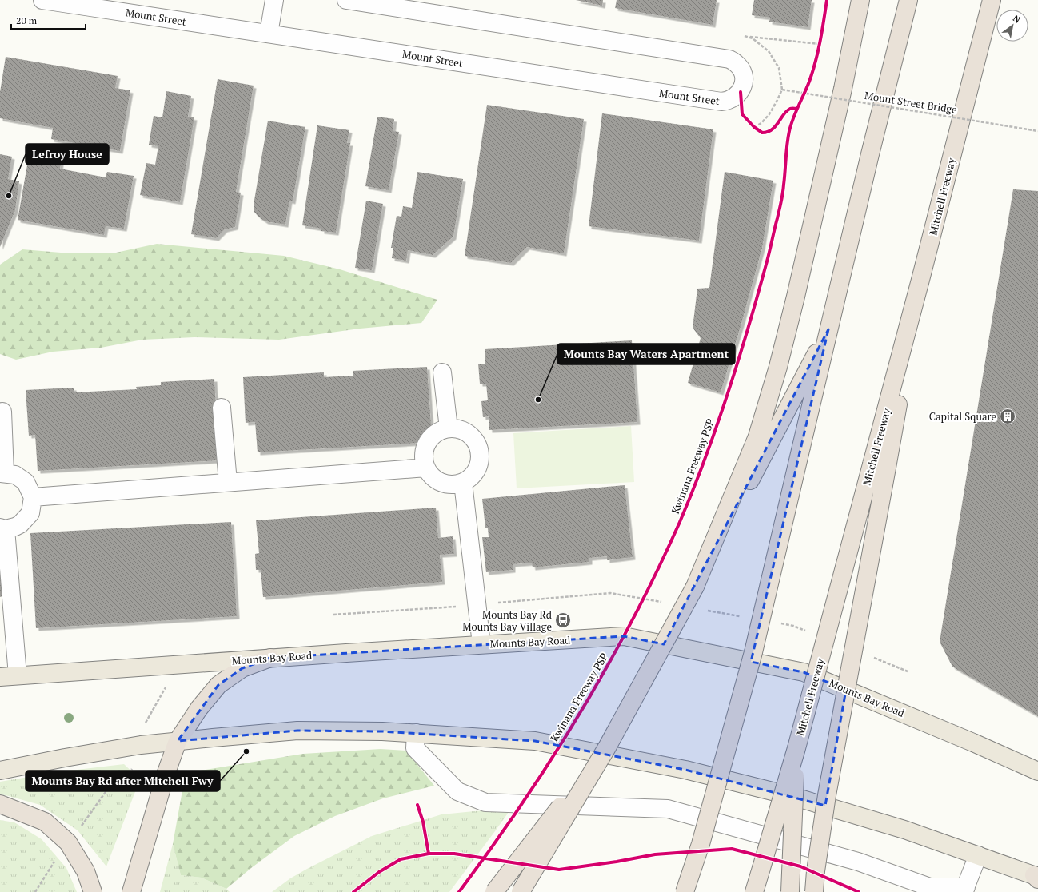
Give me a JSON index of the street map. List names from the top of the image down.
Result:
{
  "streets": {
    "highway": ["Mitchell Freeway"],
    "main road": ["Mounts Bay Road"],
    "street": ["Mount Street"],
    "path": ["Mount Street Bridge"],
    "cycle path": ["Kwinana Freeway PSP"]
  },
  "places": {
    "other": ["Lefroy House", "Mounts Bay Waters Apartment", "Mounts Bay Rd after Mitchell Fwy"],
    "building": ["Capital Square"],
    "bus stop": ["Mounts Bay Rd Mounts Bay Village"]
  },
  "scale_bar": "20 m",
  "north": "top right"
}
